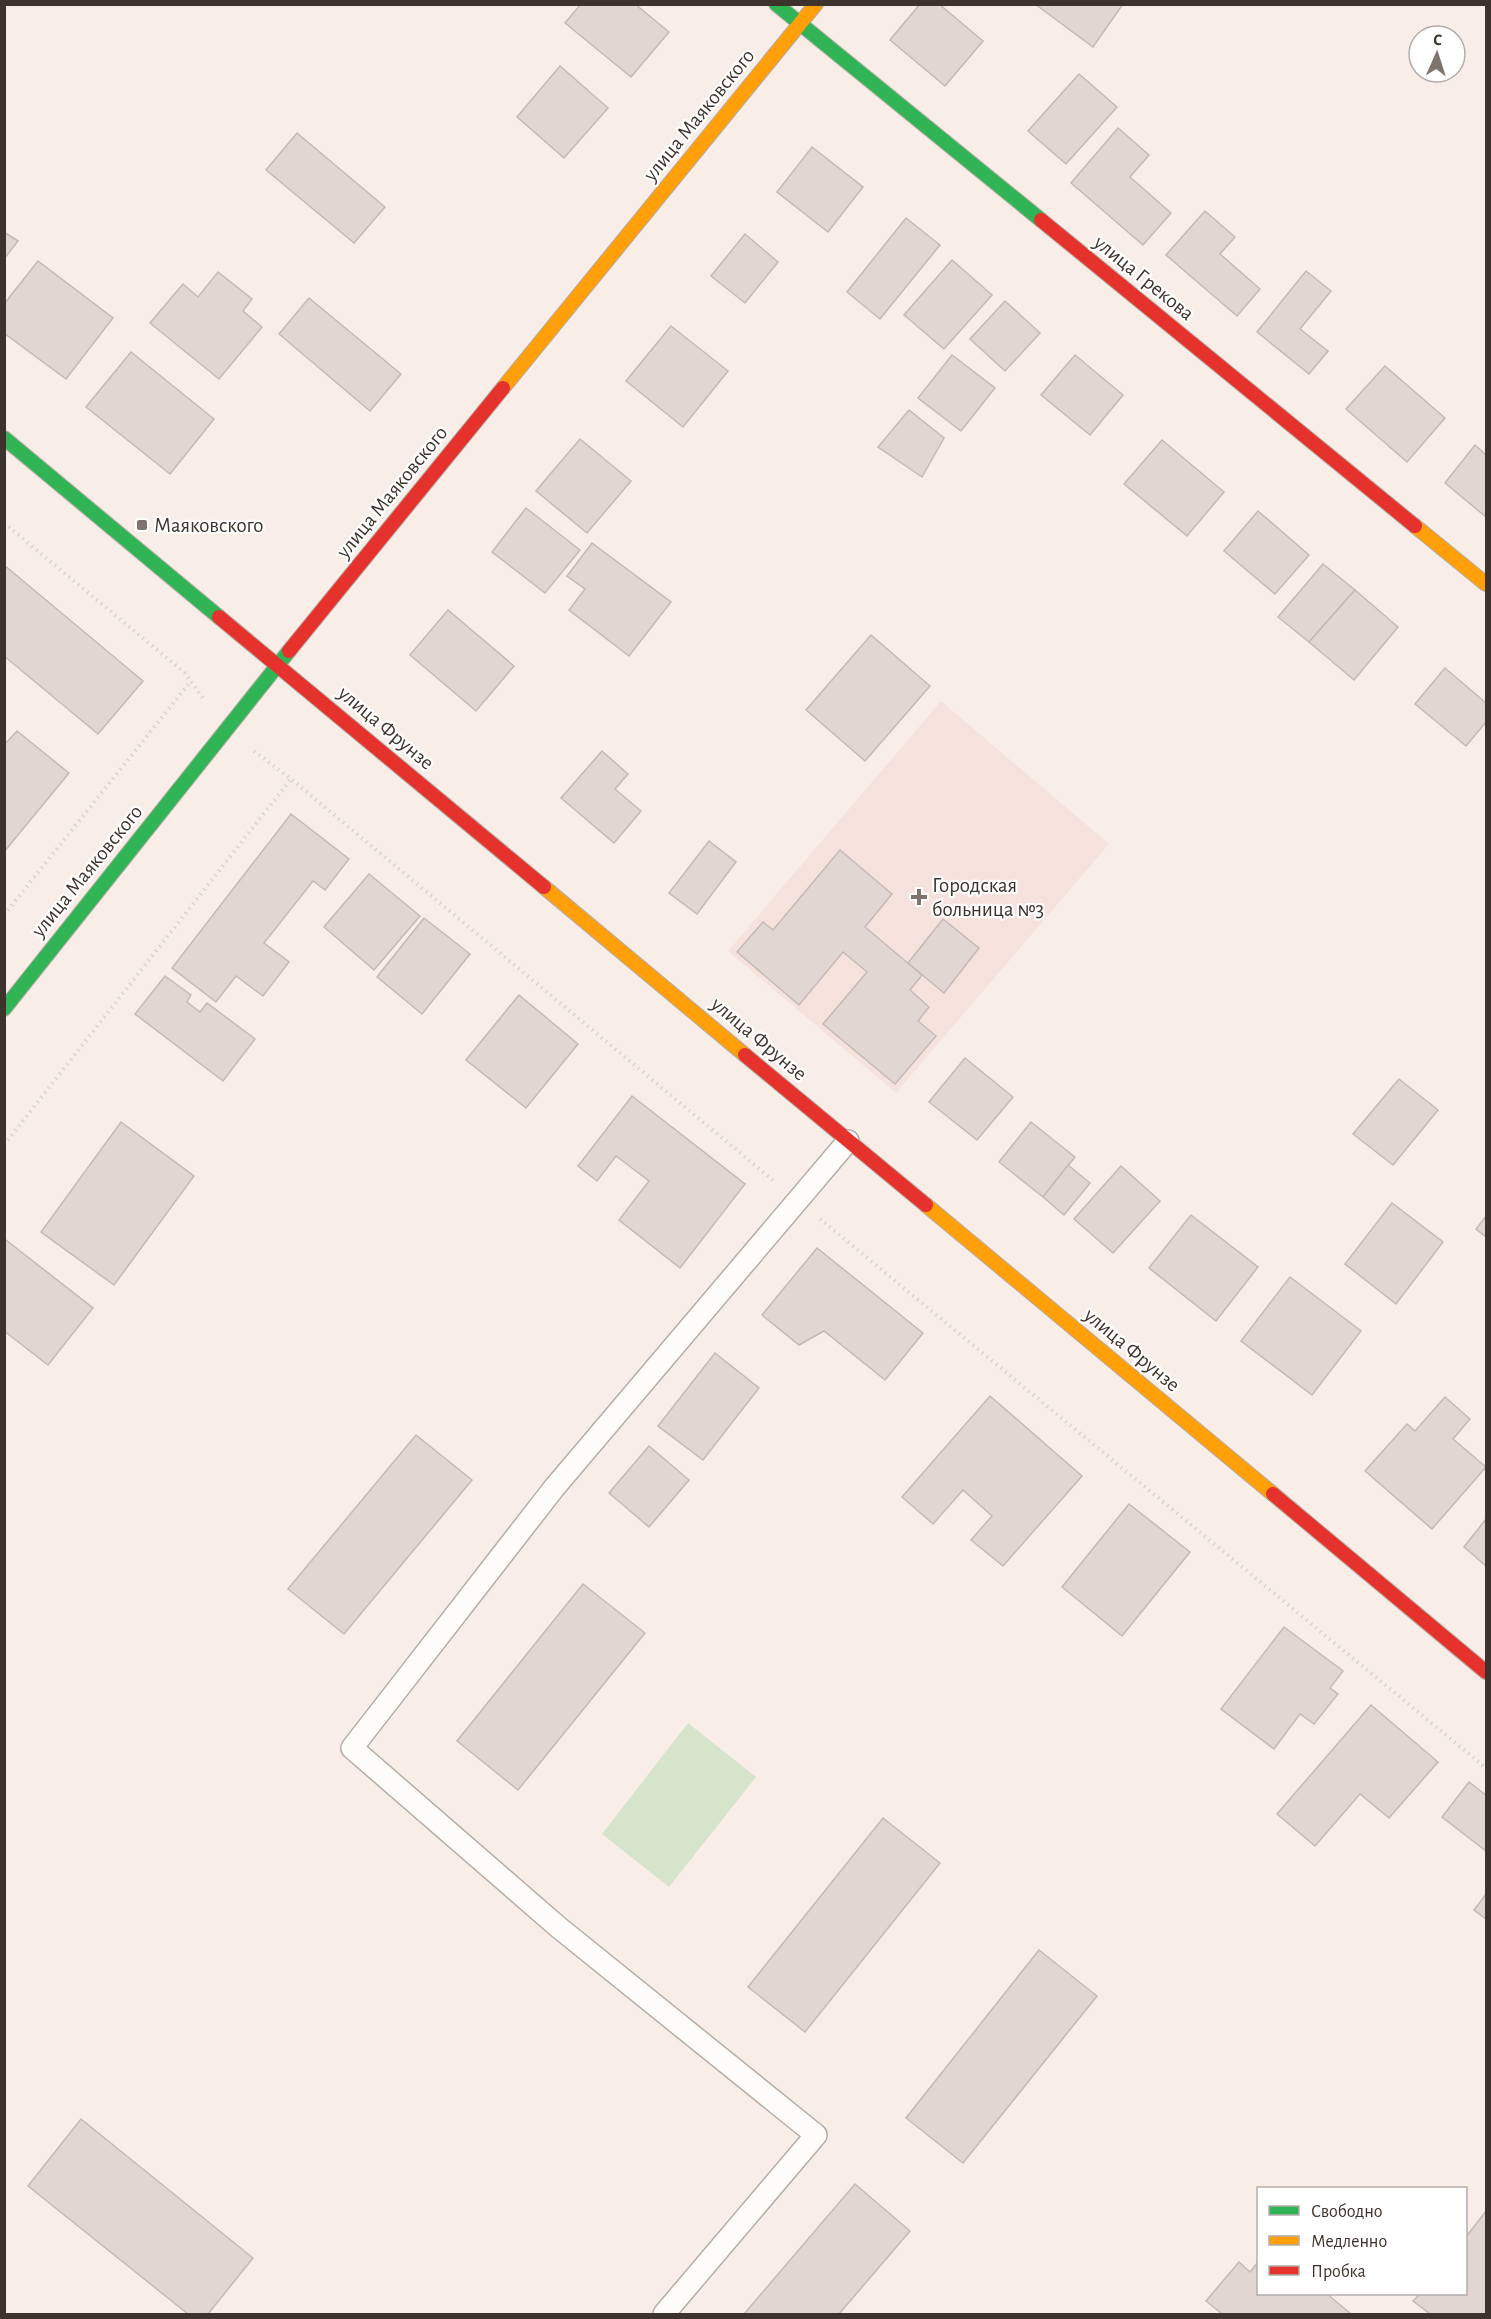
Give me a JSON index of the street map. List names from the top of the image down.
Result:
{
  "streets": {
    "street": ["улица Маяковского", "улица Грекова", "улица Фрунзе"]
  },
  "crossings": [
    ["улица Маяковского", "улица Грекова"],
    ["улица Маяковского", "улица Фрунзе"]
  ],
  "places": {
    "transit": ["Маяковского"],
    "health": ["Городская больница №3"]
  },
  "legend": ["Свободно", "Медленно", "Пробка"],
  "north": "top"
}
